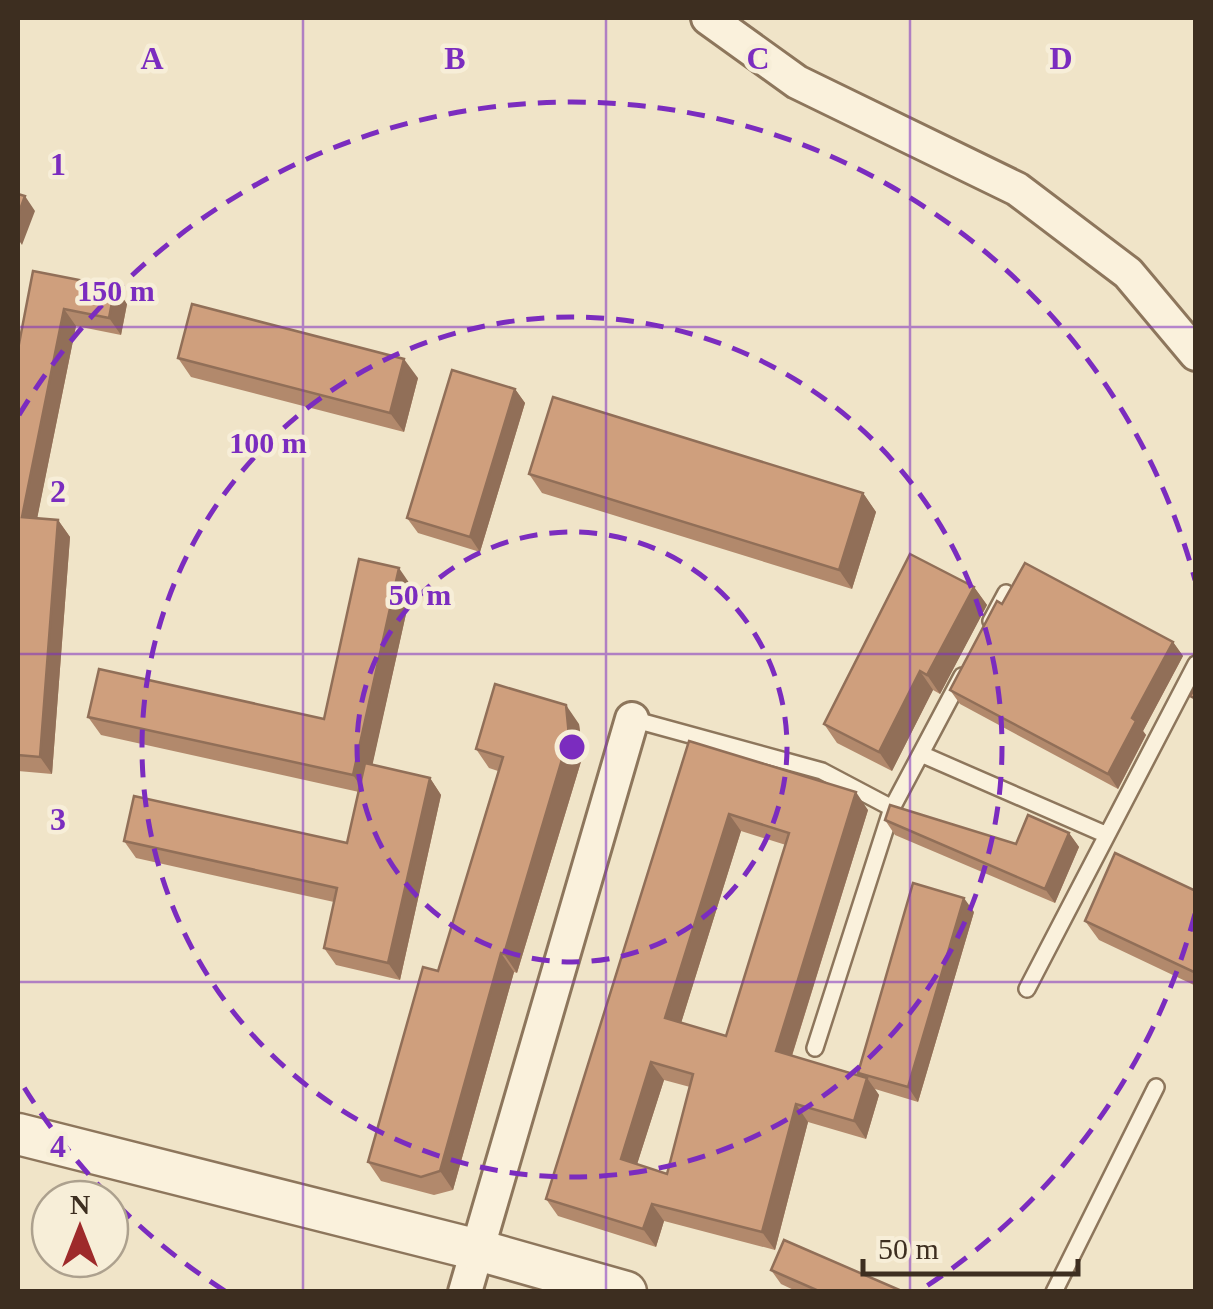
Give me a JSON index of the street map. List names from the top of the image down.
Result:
{
  "scale_bar": "50 m",
  "north": "top",
  "grid": {
    "columns": [
      "A",
      "B",
      "C",
      "D"
    ],
    "rows": [
      "1",
      "2",
      "3",
      "4"
    ]
  },
  "rings": ["150 m", "100 m", "50 m"]
}
